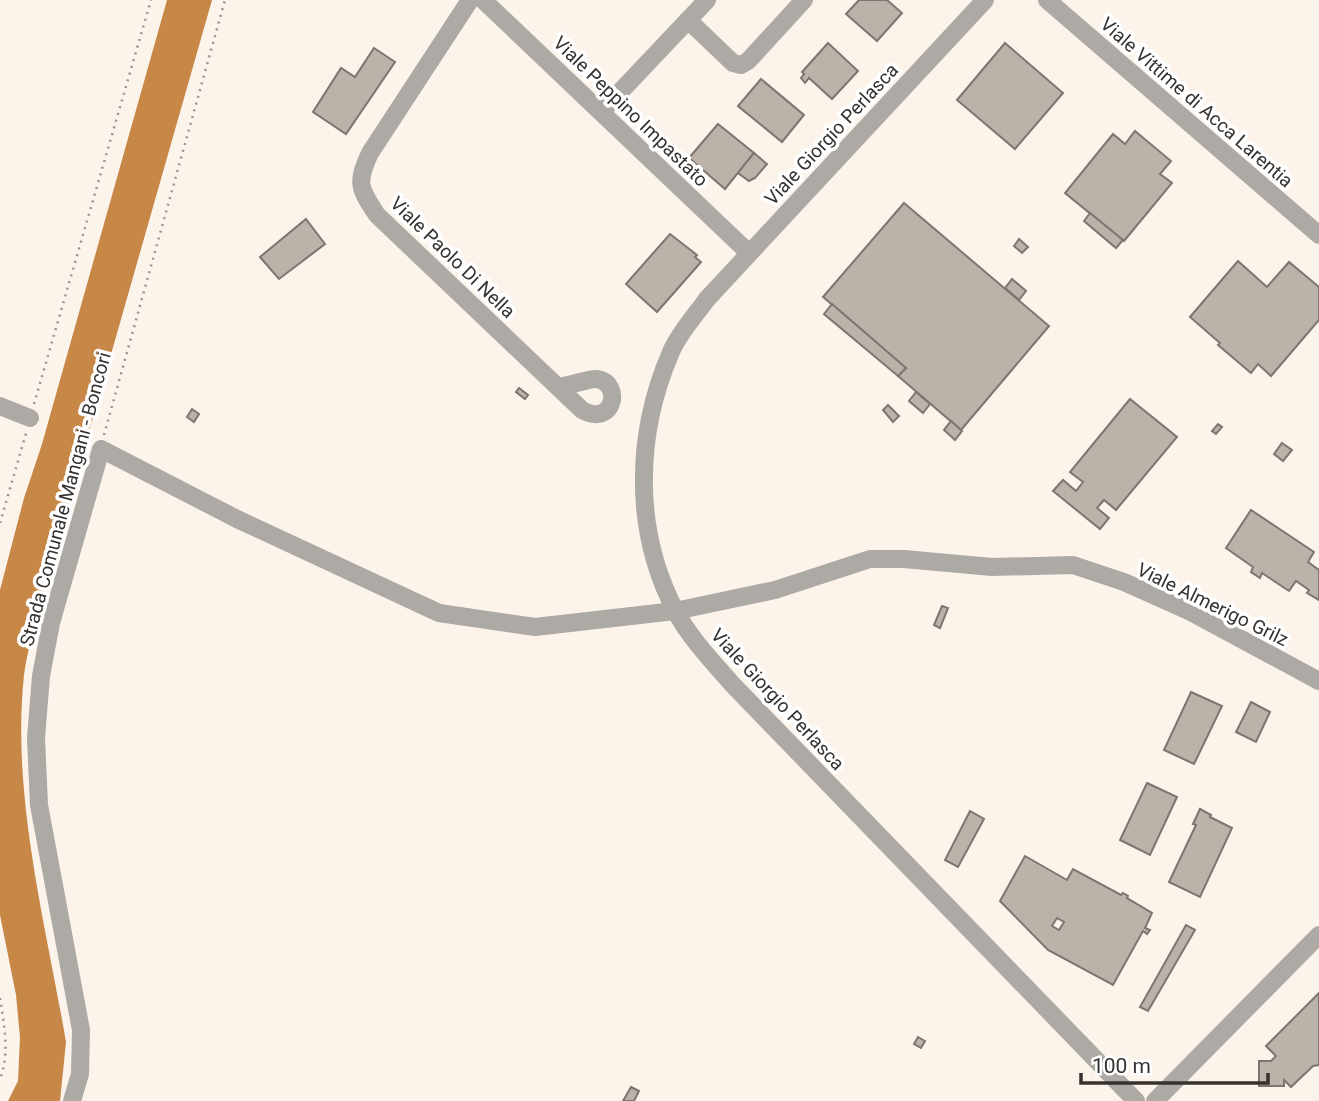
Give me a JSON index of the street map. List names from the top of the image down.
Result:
{
  "streets": {
    "street": [
      "Viale Vittime di Acca Larentia",
      "Viale Peppino Impastato",
      "Viale Giorgio Perlasca",
      "Viale Paolo Di Nella",
      "Strada Comunale Mangani - Boncori",
      "Viale Almerigo Grilz"
    ]
  },
  "crossings": [
    ["Viale Peppino Impastato", "Viale Giorgio Perlasca"],
    ["Viale Giorgio Perlasca", "Viale Almerigo Grilz"],
    ["Strada Comunale Mangani - Boncori", "Viale Almerigo Grilz"]
  ],
  "scale_bar": "100 m"
}
